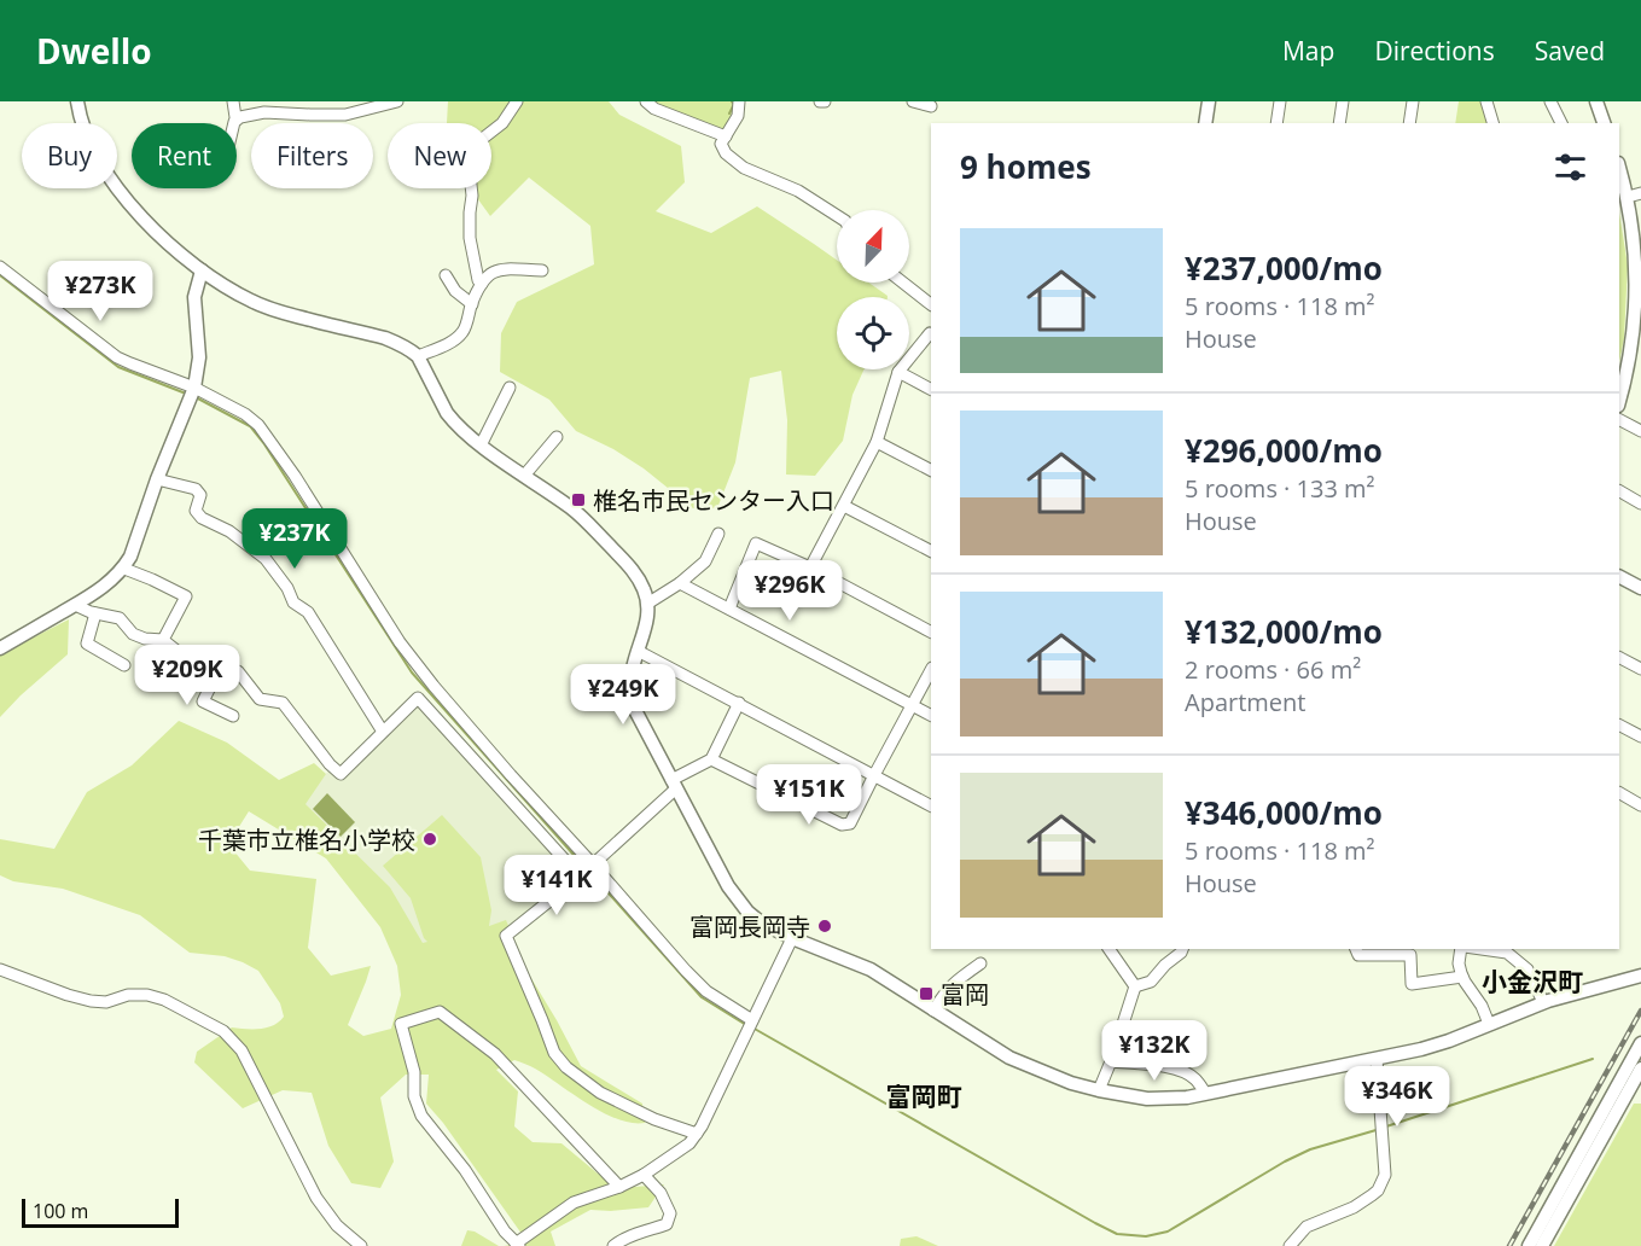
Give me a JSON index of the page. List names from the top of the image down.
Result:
{
  "districts": ["小金沢町", "富岡町"],
  "places": {
    "transit": ["椎名市民センター入口", "富岡"],
    "other": ["千葉市立椎名小学校", "富岡長岡寺"]
  },
  "scale_bar": "100 m",
  "north": "top right",
  "page": {
    "header": "Dwello",
    "nav": ["Map", "Directions", "Saved"],
    "chip": [
      "Buy",
      "Rent",
      "Filters",
      "New"
    ],
    "heading": "9 homes",
    "list": [
      {
        "name": "¥237,000/mo",
        "note": "5 rooms · 118 m² · House"
      },
      {
        "name": "¥296,000/mo",
        "note": "5 rooms · 133 m² · House"
      },
      {
        "name": "¥132,000/mo",
        "note": "2 rooms · 66 m² · Apartment"
      },
      {
        "name": "¥346,000/mo",
        "note": "5 rooms · 118 m² · House"
      }
    ],
    "price": [
      "¥273K",
      "¥237K",
      "¥296K",
      "¥209K",
      "¥249K",
      "¥151K",
      "¥141K",
      "¥132K",
      "¥346K"
    ],
    "scale": "100 m"
  }
}
